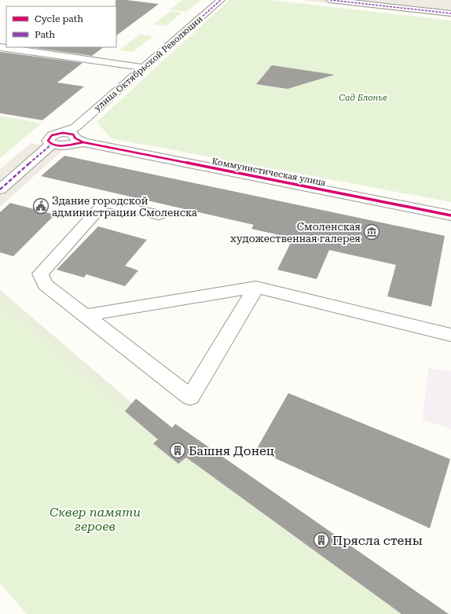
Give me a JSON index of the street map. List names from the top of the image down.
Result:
{
  "streets": {
    "street": ["улица Октябрьской Революции", "Коммунистическая улица"]
  },
  "crossings": [
    ["улица Октябрьской Революции", "Коммунистическая улица"]
  ],
  "parks": ["Сад Блонье", "Сквер памяти героев"],
  "places": {
    "public building": ["Здание городской администрации Смоленска"],
    "museum": ["Смоленская художественная галерея"],
    "building": ["Башня Донец", "Прясла стены"]
  },
  "legend": ["Cycle path", "Path"]
}
